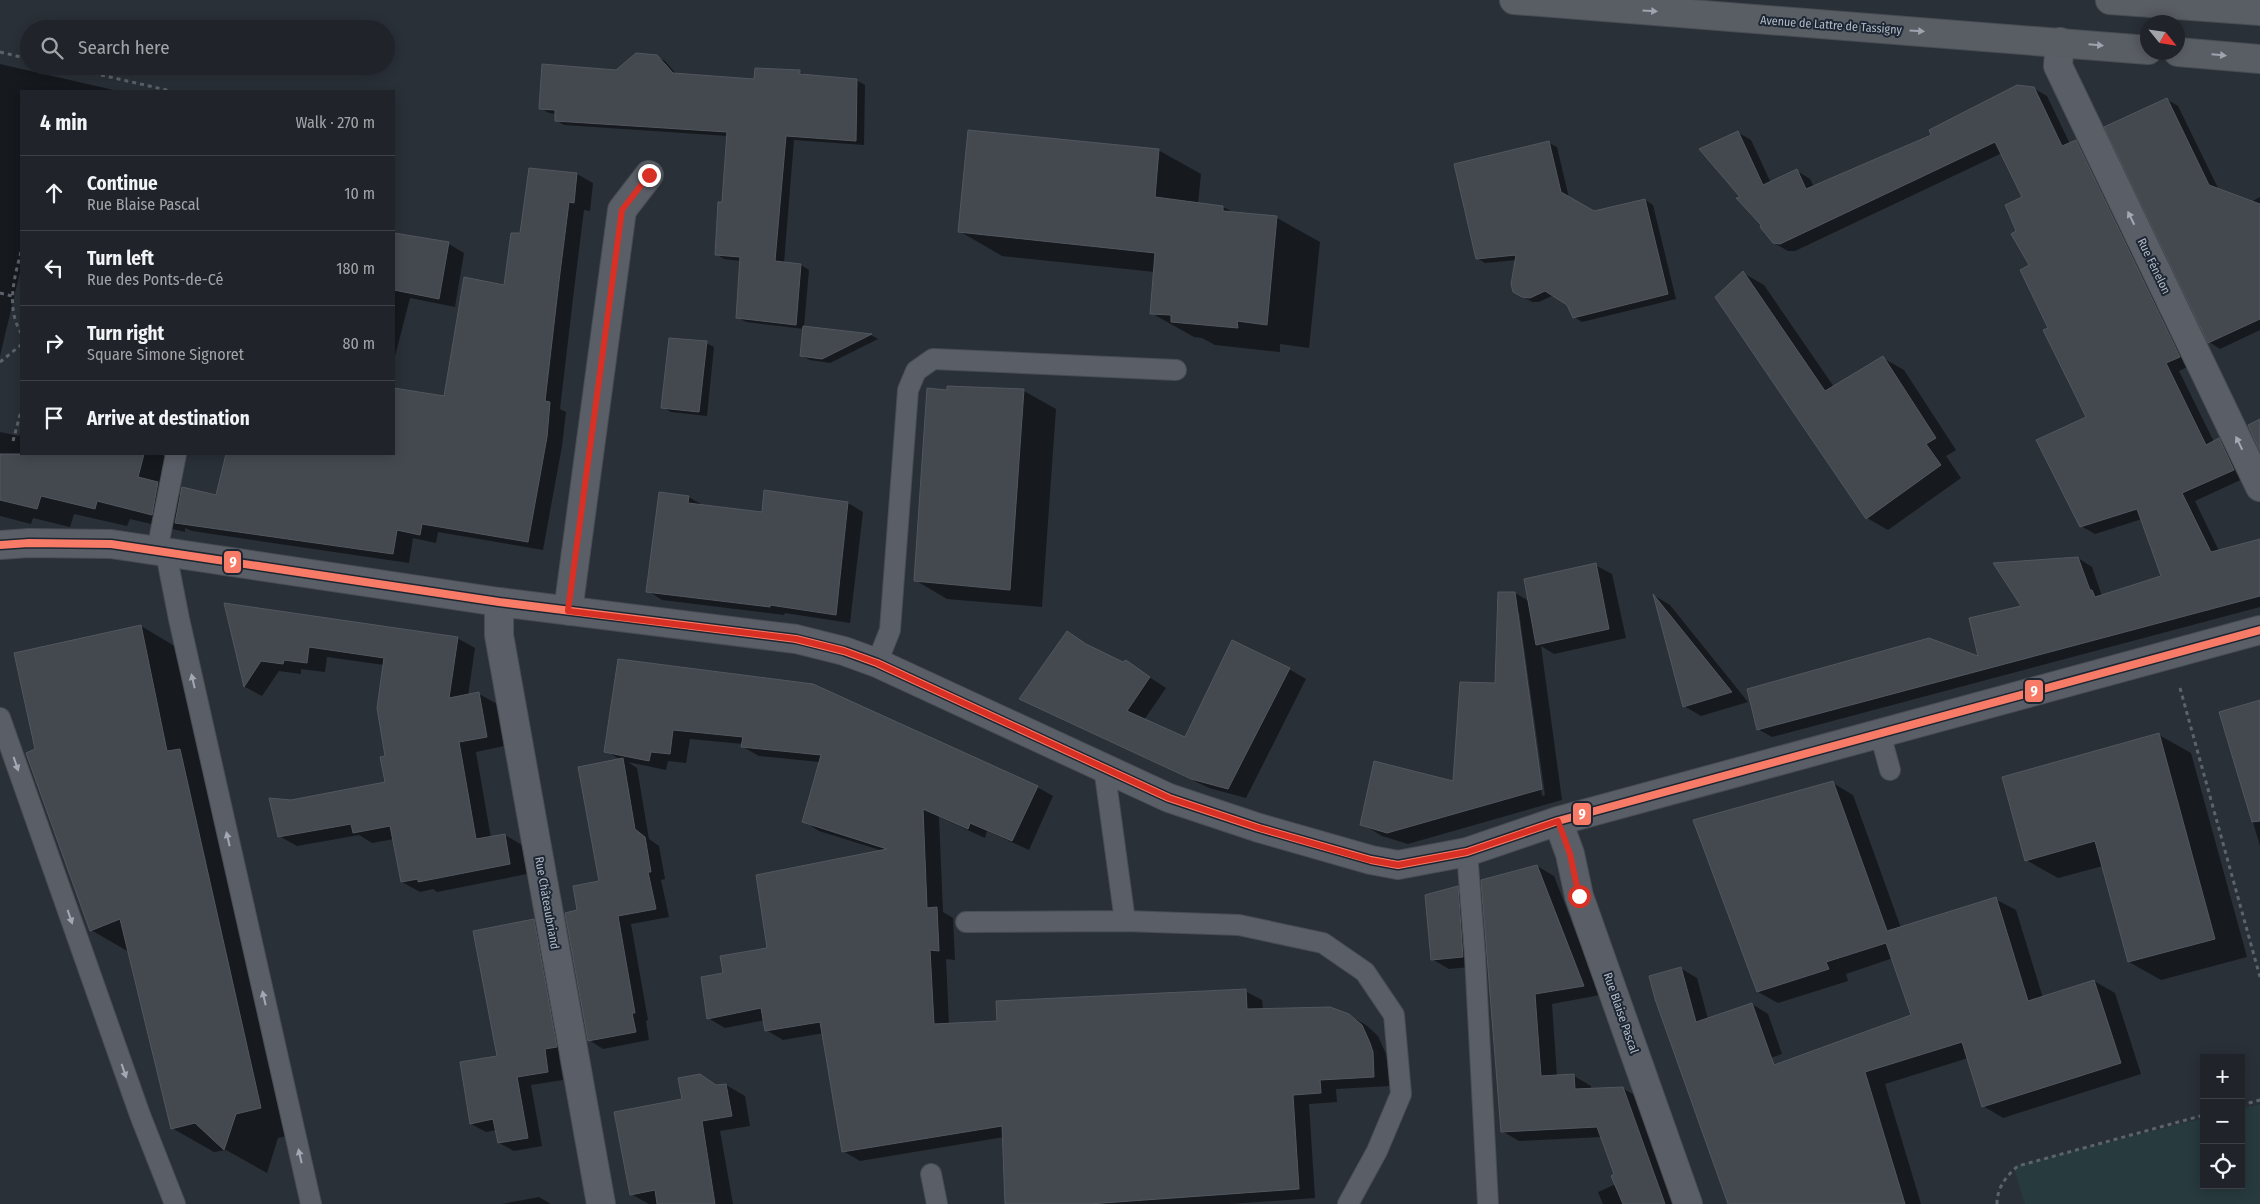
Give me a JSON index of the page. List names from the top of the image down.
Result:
{
  "streets": {
    "street": [
      "Avenue de Lattre de Tassigny",
      "Rue Fénelon",
      "Rue Châteaubriand",
      "Rue Blaise Pascal"
    ]
  },
  "crossings": [
    ["Avenue de Lattre de Tassigny", "Rue Fénelon"]
  ],
  "one_way": ["Avenue de Lattre de Tassigny", "Rue Fénelon"],
  "lines": ["transit line 9"],
  "north": "bottom right",
  "page": {
    "search": "Search here",
    "heading": ["4 min", "Walk · 270 m"],
    "list": [
      ["Continue", "Rue Blaise Pascal", "10 m"],
      ["Turn left", "Rue des Ponts-de-Cé", "180 m"],
      ["Turn right", "Square Simone Signoret", "80 m"],
      "Arrive at destination"
    ],
    "map_buttons": ["+", "−"]
  }
}
